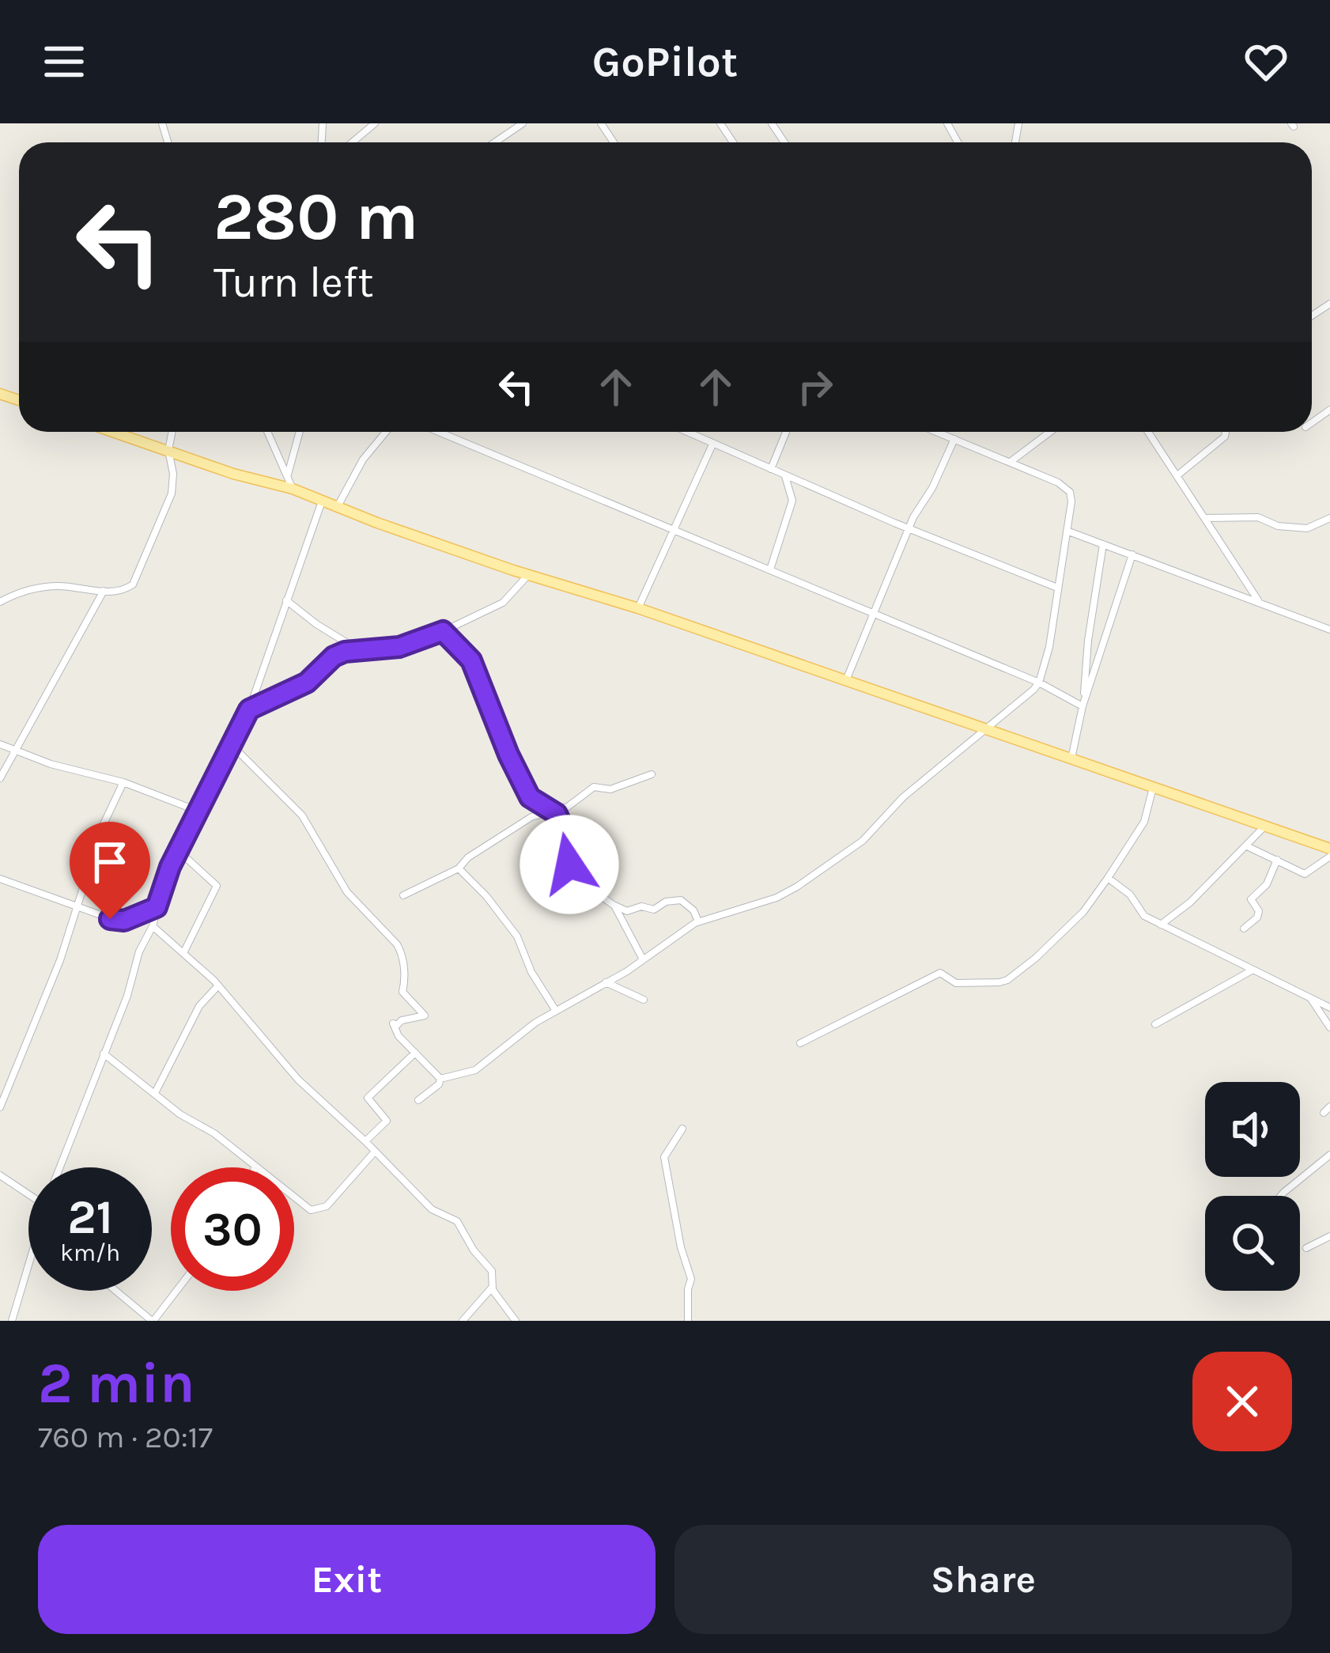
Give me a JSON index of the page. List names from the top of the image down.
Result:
{
  "page": {
    "header": "GoPilot",
    "turn": ["280 m", "Turn left"],
    "speed": "21 km/h",
    "limit": "30",
    "heading": ["2 min", "760 m · 20:17"],
    "buttons": ["Exit", "Share"]
  }
}
